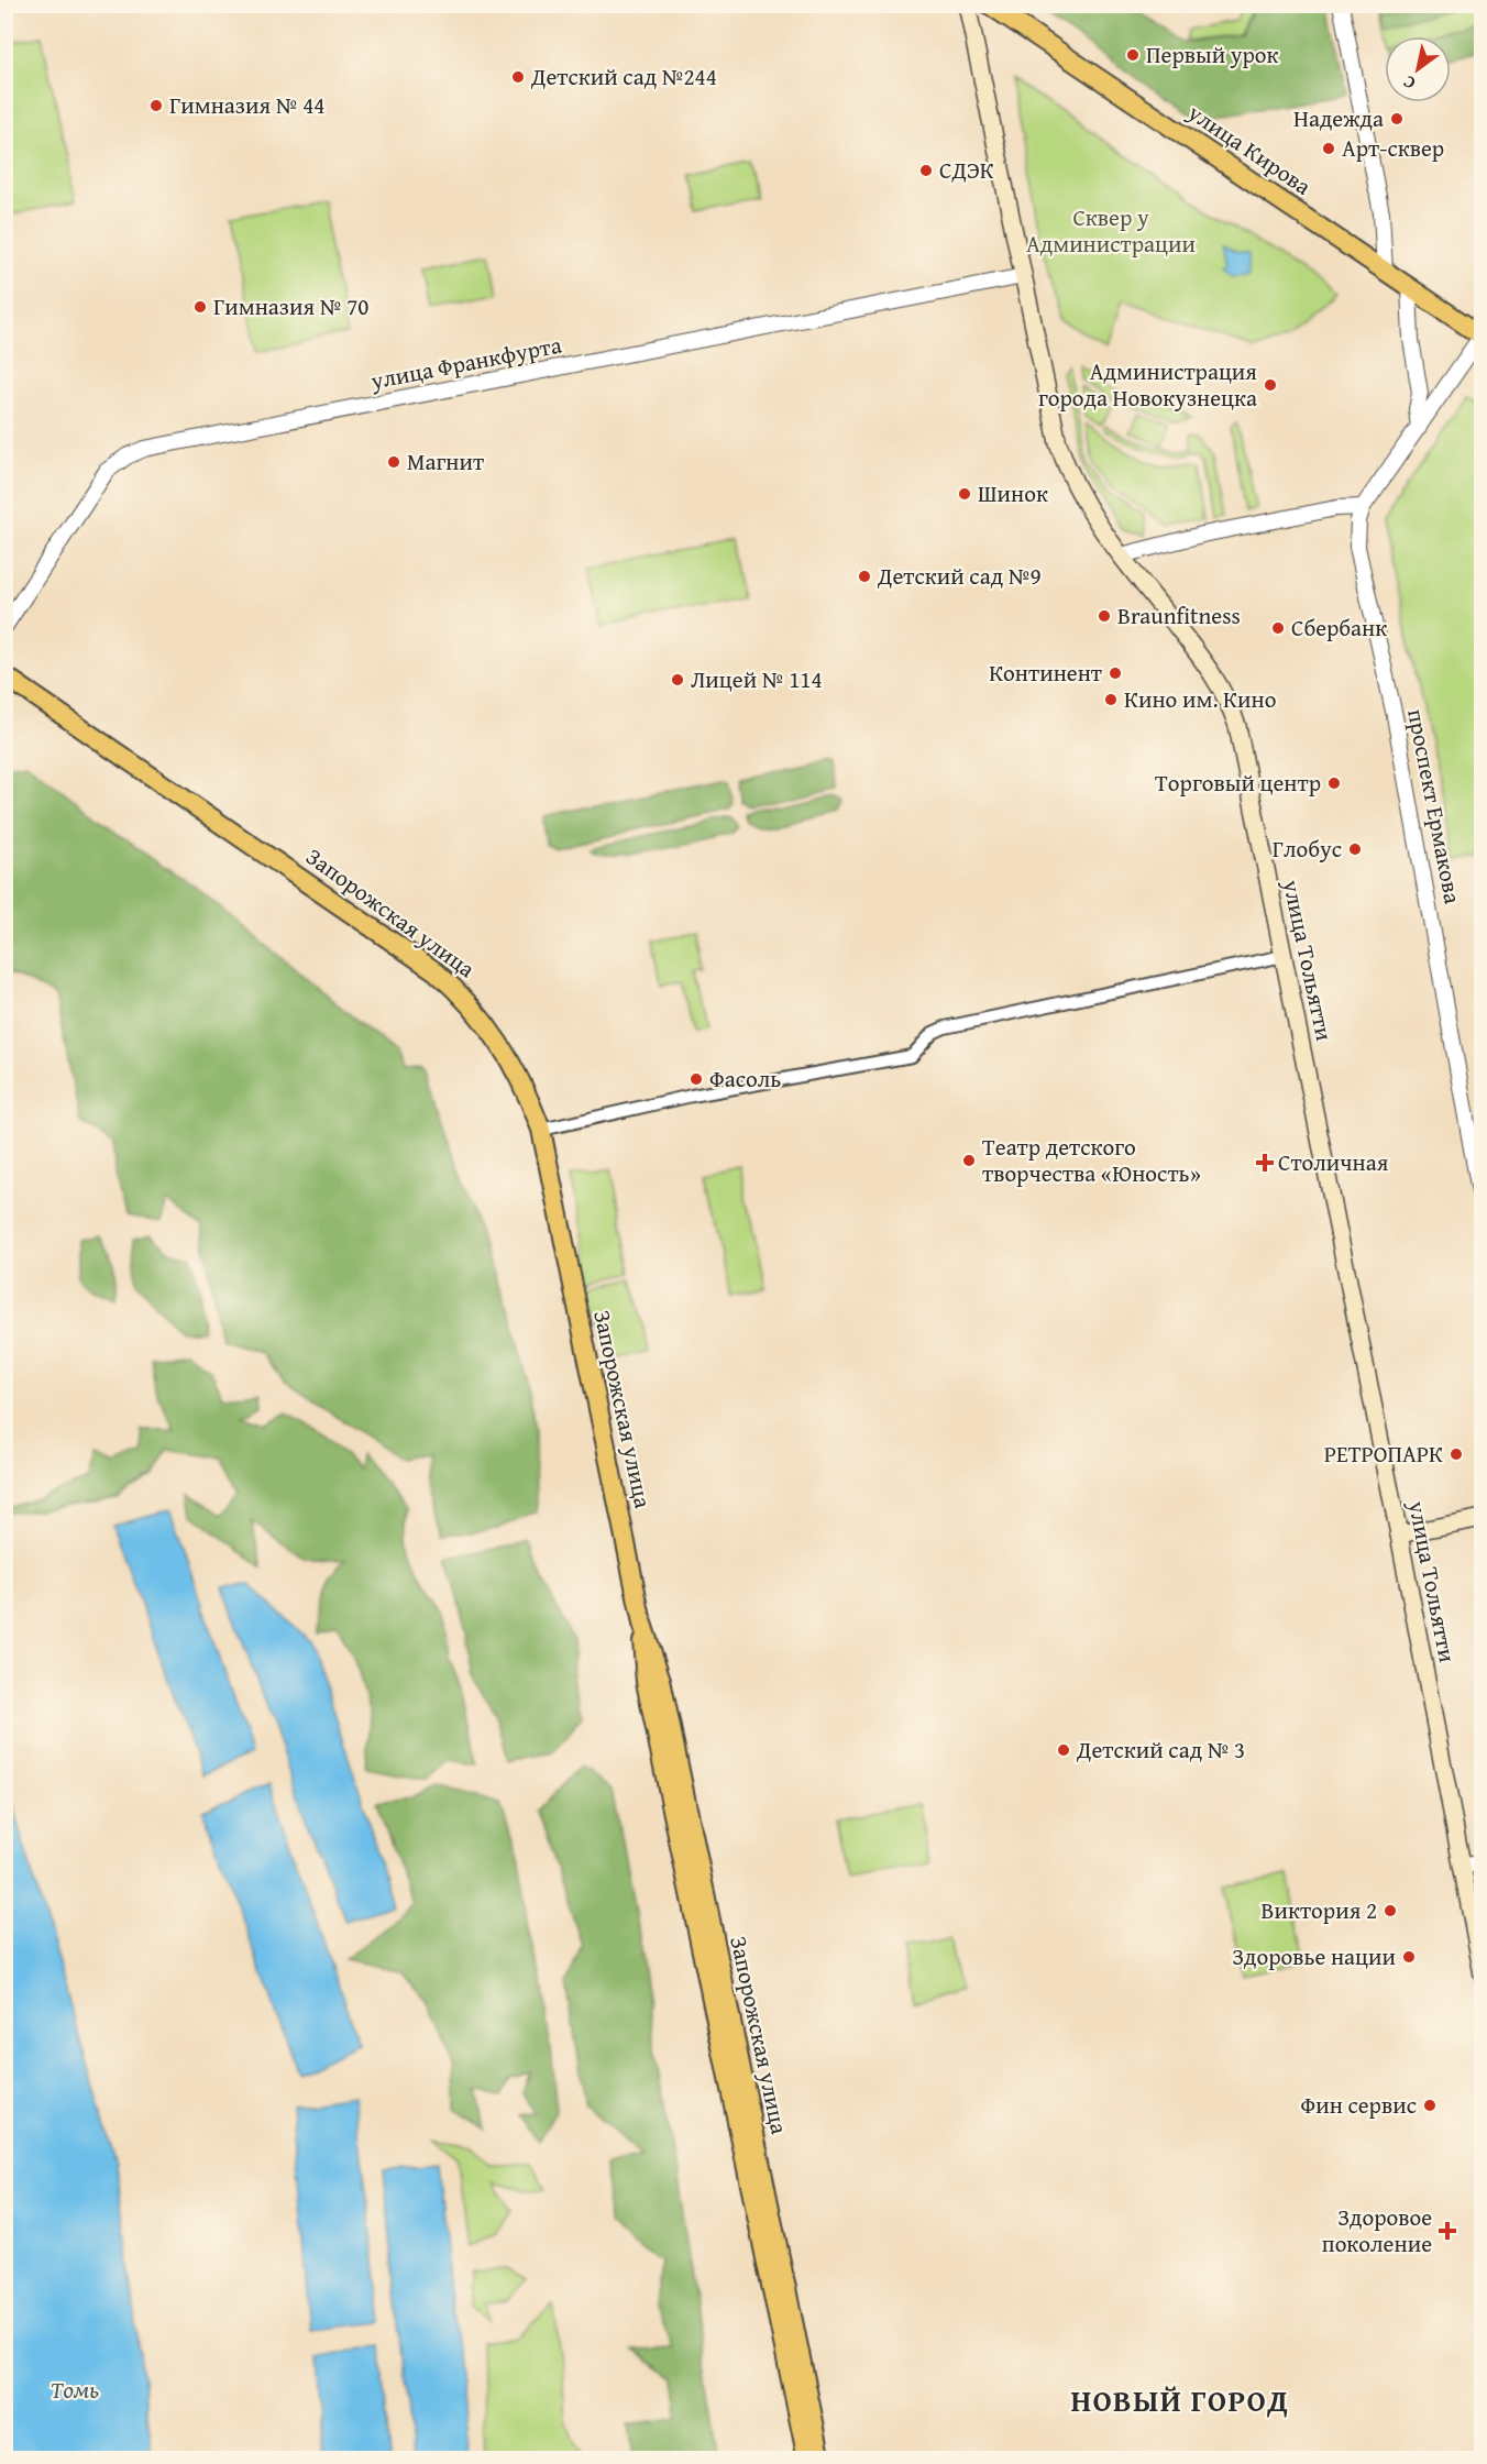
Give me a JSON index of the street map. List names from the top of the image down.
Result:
{
  "streets": {
    "main road": ["улица Кирова", "Запорожская улица", "улица Тольятти"],
    "street": ["улица Франкфурта", "проспект Ермакова"]
  },
  "crossings": [
    ["улица Кирова", "проспект Ермакова"],
    ["улица Франкфурта", "улица Тольятти"]
  ],
  "districts": ["НОВЫЙ ГОРОД"],
  "water": ["Томь"],
  "parks": ["Сквер у Администрации"],
  "places": {
    "other": [
      "Первый урок",
      "Детский сад №244",
      "Гимназия № 44",
      "Надежда",
      "Арт-сквер",
      "СДЭК",
      "Гимназия № 70",
      "Администрация города Новокузнецка",
      "Магнит",
      "Шинок",
      "Детский сад №9",
      "Braunfitness",
      "Сбербанк",
      "Континент",
      "Лицей № 114",
      "Кино им. Кино",
      "Торговый центр",
      "Глобус",
      "Фасоль",
      "Театр детского творчества «Юность»",
      "РЕТРОПАРК",
      "Детский сад № 3",
      "Виктория 2",
      "Здоровье нации",
      "Фин сервис"
    ],
    "health": ["Столичная", "Здоровое поколение"]
  },
  "north": "bottom left"
}
